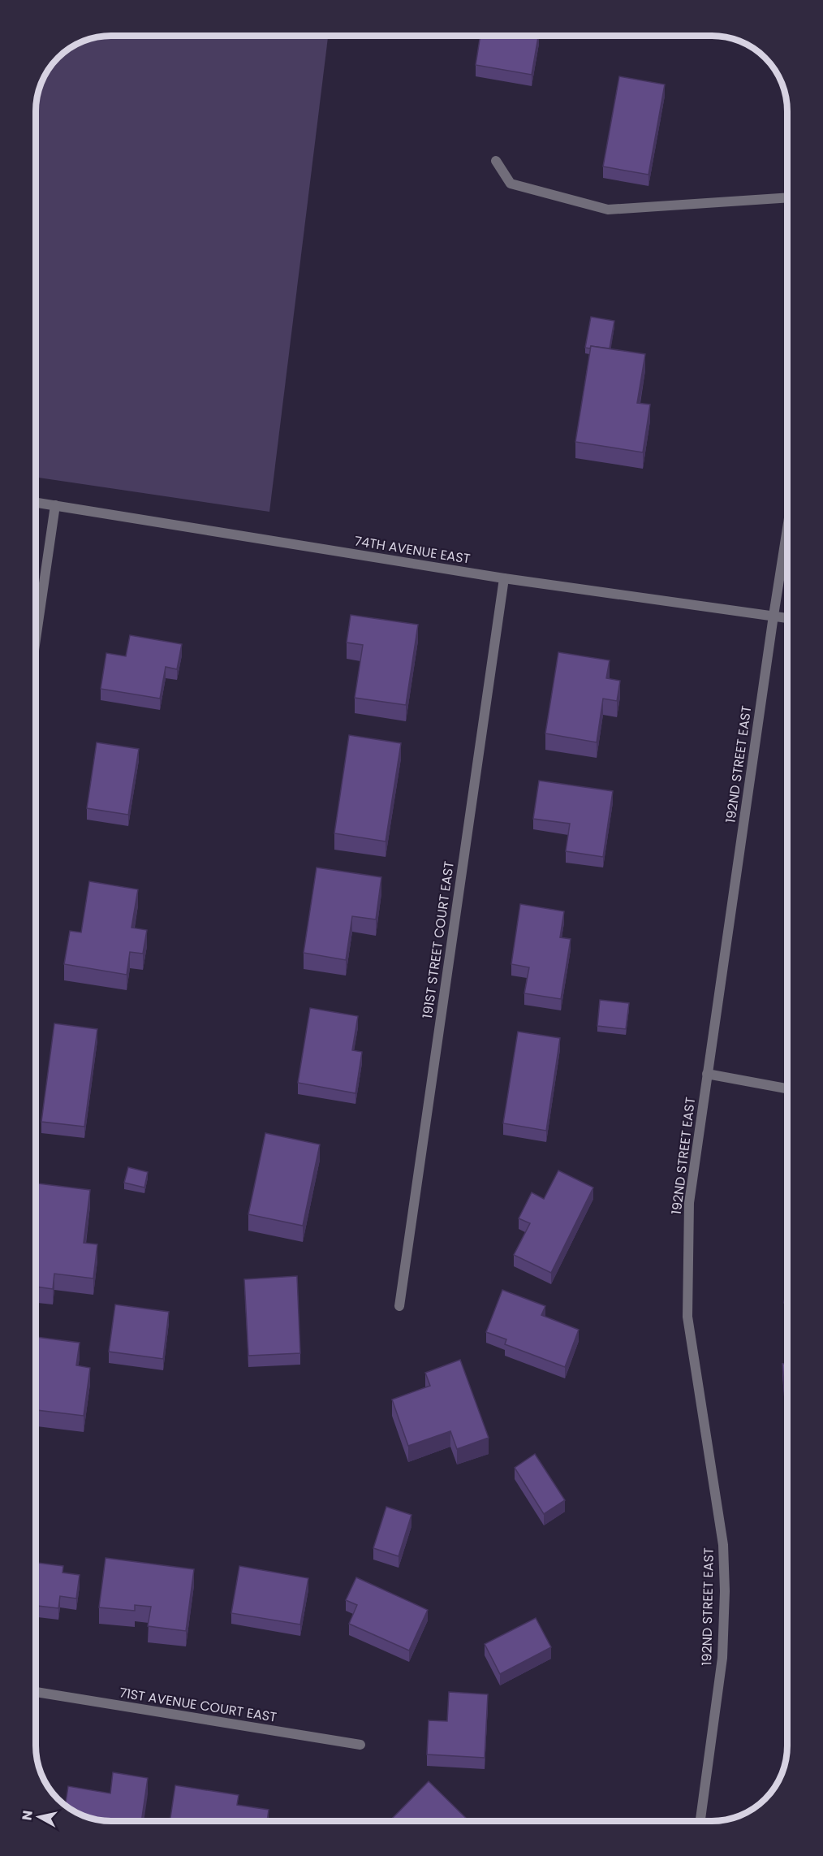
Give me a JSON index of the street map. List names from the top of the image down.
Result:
{
  "streets": {
    "street": [
      "74TH AVENUE EAST",
      "192ND STREET EAST",
      "191ST STREET COURT EAST",
      "71ST AVENUE COURT EAST"
    ]
  },
  "crossings": [
    ["74TH AVENUE EAST", "192ND STREET EAST"],
    ["74TH AVENUE EAST", "191ST STREET COURT EAST"]
  ],
  "north": "left"
}
